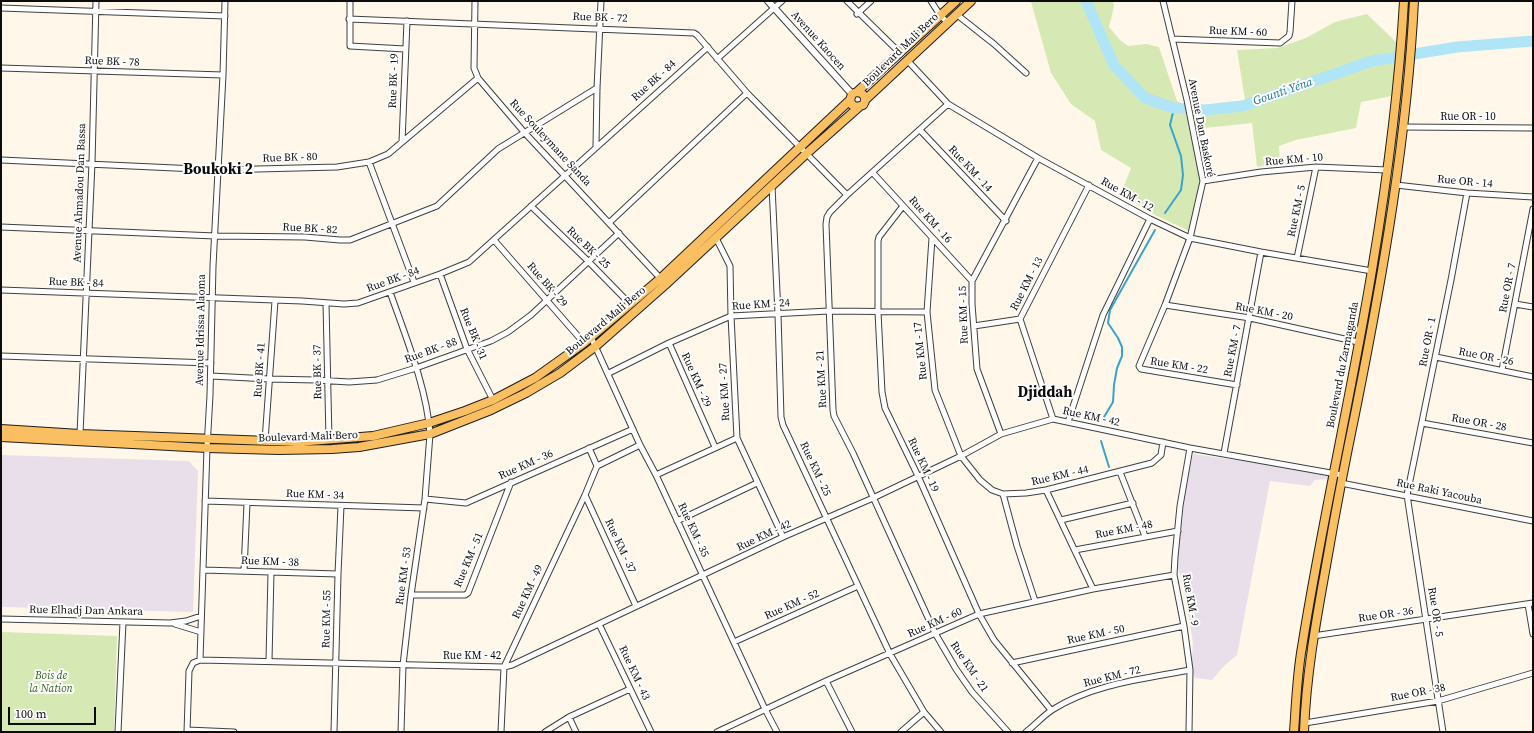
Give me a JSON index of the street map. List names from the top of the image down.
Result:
{
  "streets": {
    "main road": ["Boulevard Mali Bero", "Boulevard du Zarmaganda"],
    "street": [
      "Rue BK - 72",
      "Rue KM - 60",
      "Avenue Kaocen",
      "Rue BK - 78",
      "Rue BK - 19",
      "Rue BK - 84",
      "Rue OR - 10",
      "Avenue Dan Baskoré",
      "Rue Souleymane Sanda",
      "Rue BK - 80",
      "Rue KM - 10",
      "Rue KM - 14",
      "Rue OR - 14",
      "Avenue Ahmadou Dan Bassa",
      "Rue KM - 12",
      "Rue KM - 5",
      "Rue KM - 16",
      "Rue BK - 82",
      "Rue BK - 25",
      "Rue KM - 13",
      "Rue BK - 29",
      "Rue OR - 7",
      "Rue KM - 24",
      "Rue KM - 20",
      "Rue KM - 15",
      "Avenue Idrissa Alaoma",
      "Rue BK - 31",
      "Rue OR - 1",
      "Rue BK - 88",
      "Rue KM - 17",
      "Rue KM - 7",
      "Rue OR - 26",
      "Rue KM - 22",
      "Rue BK - 41",
      "Rue BK - 37",
      "Rue KM - 21",
      "Rue KM - 29",
      "Rue KM - 27",
      "Rue KM - 42",
      "Rue OR - 28",
      "Rue KM - 36",
      "Rue KM - 19",
      "Rue KM - 25",
      "Rue KM - 44",
      "Rue Raki Yacouba",
      "Rue KM - 34",
      "Rue KM - 35",
      "Rue KM - 48",
      "Rue KM - 37",
      "Rue KM - 51",
      "Rue KM - 38",
      "Rue KM - 53",
      "Rue KM - 49",
      "Rue KM - 9",
      "Rue KM - 52",
      "Rue Elhadj Dan Ankara",
      "Rue OR - 5",
      "Rue OR - 36",
      "Rue KM - 55",
      "Rue KM - 50",
      "Rue KM - 43",
      "Rue KM - 72",
      "Rue OR - 38"
    ]
  },
  "crossings": [
    ["Rue BK - 72", "Boulevard Mali Bero"],
    ["Rue BK - 72", "Rue BK - 19"],
    ["Rue BK - 72", "Rue BK - 84"],
    ["Rue BK - 72", "Rue Souleymane Sanda"],
    ["Rue BK - 72", "Rue KM - 21"],
    ["Rue KM - 60", "Avenue Dan Baskoré"],
    ["Rue KM - 60", "Rue KM - 21"],
    ["Rue KM - 60", "Rue KM - 19"],
    ["Rue KM - 60", "Rue KM - 25"],
    ["Rue KM - 60", "Rue KM - 35"],
    ["Rue KM - 60", "Rue KM - 9"],
    ["Avenue Kaocen", "Boulevard Mali Bero"],
    ["Boulevard Mali Bero", "Rue Souleymane Sanda"],
    ["Boulevard Mali Bero", "Avenue Ahmadou Dan Bassa"],
    ["Boulevard Mali Bero", "Rue KM - 12"],
    ["Boulevard Mali Bero", "Rue BK - 25"],
    ["Boulevard Mali Bero", "Rue BK - 29"],
    ["Boulevard Mali Bero", "Avenue Idrissa Alaoma"],
    ["Boulevard Mali Bero", "Rue BK - 31"],
    ["Boulevard Mali Bero", "Rue BK - 41"],
    ["Boulevard Mali Bero", "Rue BK - 37"],
    ["Boulevard Mali Bero", "Rue KM - 27"],
    ["Boulevard Mali Bero", "Rue KM - 25"],
    ["Boulevard Mali Bero", "Rue KM - 35"],
    ["Boulevard Mali Bero", "Rue KM - 53"],
    ["Rue BK - 78", "Avenue Ahmadou Dan Bassa"],
    ["Rue BK - 78", "Avenue Idrissa Alaoma"],
    ["Rue BK - 19", "Rue BK - 80"],
    ["Rue BK - 84", "Rue Souleymane Sanda"],
    ["Rue BK - 84", "Avenue Ahmadou Dan Bassa"],
    ["Rue BK - 84", "Rue BK - 25"],
    ["Rue BK - 84", "Rue BK - 29"],
    ["Rue BK - 84", "Avenue Idrissa Alaoma"],
    ["Rue BK - 84", "Rue BK - 31"],
    ["Rue BK - 84", "Rue BK - 41"],
    ["Rue BK - 84", "Rue BK - 37"],
    ["Rue BK - 84", "Rue KM - 53"],
    ["Rue OR - 10", "Boulevard du Zarmaganda"],
    ["Avenue Dan Baskoré", "Rue KM - 10"],
    ["Avenue Dan Baskoré", "Rue KM - 12"],
    ["Avenue Dan Baskoré", "Rue KM - 20"],
    ["Avenue Dan Baskoré", "Rue KM - 22"],
    ["Rue Souleymane Sanda", "Rue BK - 80"],
    ["Rue Souleymane Sanda", "Rue BK - 82"],
    ["Rue Souleymane Sanda", "Rue BK - 88"],
    ["Rue BK - 80", "Avenue Ahmadou Dan Bassa"],
    ["Rue BK - 80", "Avenue Idrissa Alaoma"],
    ["Rue KM - 10", "Rue KM - 5"],
    ["Rue KM - 10", "Boulevard du Zarmaganda"],
    ["Rue KM - 14", "Rue KM - 15"],
    ["Rue KM - 14", "Rue KM - 21"],
    ["Rue OR - 14", "Rue OR - 1"],
    ["Rue OR - 14", "Boulevard du Zarmaganda"],
    ["Avenue Ahmadou Dan Bassa", "Rue BK - 82"],
    ["Rue KM - 12", "Rue KM - 5"],
    ["Rue KM - 12", "Rue KM - 13"],
    ["Rue KM - 12", "Rue KM - 15"],
    ["Rue KM - 12", "Rue KM - 7"],
    ["Rue KM - 12", "Boulevard du Zarmaganda"],
    ["Rue KM - 12", "Rue KM - 21"],
    ["Rue KM - 16", "Rue KM - 15"],
    ["Rue KM - 16", "Rue KM - 17"],
    ["Rue KM - 16", "Rue KM - 21"],
    ["Rue KM - 16", "Rue KM - 19"],
    ["Rue BK - 82", "Avenue Idrissa Alaoma"],
    ["Rue BK - 25", "Rue BK - 88"],
    ["Rue KM - 13", "Rue KM - 42"],
    ["Rue BK - 29", "Rue BK - 88"],
    ["Rue OR - 7", "Rue OR - 26"],
    ["Rue KM - 24", "Rue KM - 17"],
    ["Rue KM - 24", "Rue KM - 21"],
    ["Rue KM - 24", "Rue KM - 29"],
    ["Rue KM - 24", "Rue KM - 27"],
    ["Rue KM - 24", "Rue KM - 19"],
    ["Rue KM - 24", "Rue KM - 25"],
    ["Rue KM - 24", "Rue KM - 35"],
    ["Rue KM - 20", "Rue KM - 7"],
    ["Rue KM - 20", "Boulevard du Zarmaganda"],
    ["Rue KM - 15", "Rue KM - 42"],
    ["Avenue Idrissa Alaoma", "Rue BK - 88"],
    ["Avenue Idrissa Alaoma", "Rue KM - 42"],
    ["Avenue Idrissa Alaoma", "Rue KM - 34"],
    ["Avenue Idrissa Alaoma", "Rue KM - 38"],
    ["Avenue Idrissa Alaoma", "Rue Elhadj Dan Ankara"],
    ["Rue BK - 31", "Rue BK - 88"],
    ["Rue OR - 1", "Rue OR - 26"],
    ["Rue OR - 1", "Rue OR - 28"],
    ["Rue OR - 1", "Rue Raki Yacouba"],
    ["Rue OR - 1", "Rue OR - 5"],
    ["Rue BK - 88", "Rue BK - 41"],
    ["Rue BK - 88", "Rue BK - 37"],
    ["Rue BK - 88", "Rue KM - 53"],
    ["Rue KM - 17", "Rue KM - 42"],
    ["Rue KM - 7", "Rue KM - 22"],
    ["Rue KM - 7", "Rue KM - 42"],
    ["Boulevard du Zarmaganda", "Rue KM - 42"],
    ["Boulevard du Zarmaganda", "Rue Raki Yacouba"],
    ["Boulevard du Zarmaganda", "Rue OR - 36"],
    ["Boulevard du Zarmaganda", "Rue OR - 38"],
    ["Rue KM - 21", "Rue KM - 42"],
    ["Rue KM - 27", "Rue KM - 42"],
    ["Rue KM - 42", "Rue KM - 19"],
    ["Rue KM - 42", "Rue KM - 25"],
    ["Rue KM - 42", "Rue KM - 44"],
    ["Rue KM - 42", "Rue Raki Yacouba"],
    ["Rue KM - 42", "Rue KM - 35"],
    ["Rue KM - 42", "Rue KM - 37"],
    ["Rue KM - 42", "Rue KM - 53"],
    ["Rue KM - 42", "Rue KM - 49"],
    ["Rue KM - 42", "Rue KM - 9"],
    ["Rue KM - 42", "Rue KM - 55"],
    ["Rue KM - 42", "Rue KM - 43"],
    ["Rue KM - 36", "Rue KM - 35"],
    ["Rue KM - 36", "Rue KM - 51"],
    ["Rue KM - 36", "Rue KM - 53"],
    ["Rue KM - 19", "Rue KM - 50"],
    ["Rue KM - 19", "Rue KM - 72"],
    ["Rue KM - 25", "Rue KM - 52"],
    ["Rue Raki Yacouba", "Rue OR - 5"],
    ["Rue KM - 34", "Rue KM - 53"],
    ["Rue KM - 34", "Rue KM - 55"],
    ["Rue KM - 35", "Rue KM - 52"],
    ["Rue KM - 48", "Rue KM - 9"],
    ["Rue KM - 37", "Rue KM - 49"],
    ["Rue KM - 51", "Rue KM - 53"],
    ["Rue KM - 38", "Rue KM - 55"],
    ["Rue KM - 9", "Rue KM - 50"],
    ["Rue KM - 9", "Rue KM - 72"],
    ["Rue OR - 5", "Rue OR - 36"],
    ["Rue OR - 5", "Rue OR - 38"]
  ],
  "districts": ["Boukoki 2", "Djiddah"],
  "water": ["Gounti Yéna"],
  "parks": ["Bois de la Nation"],
  "scale_bar": "100 m"
}
